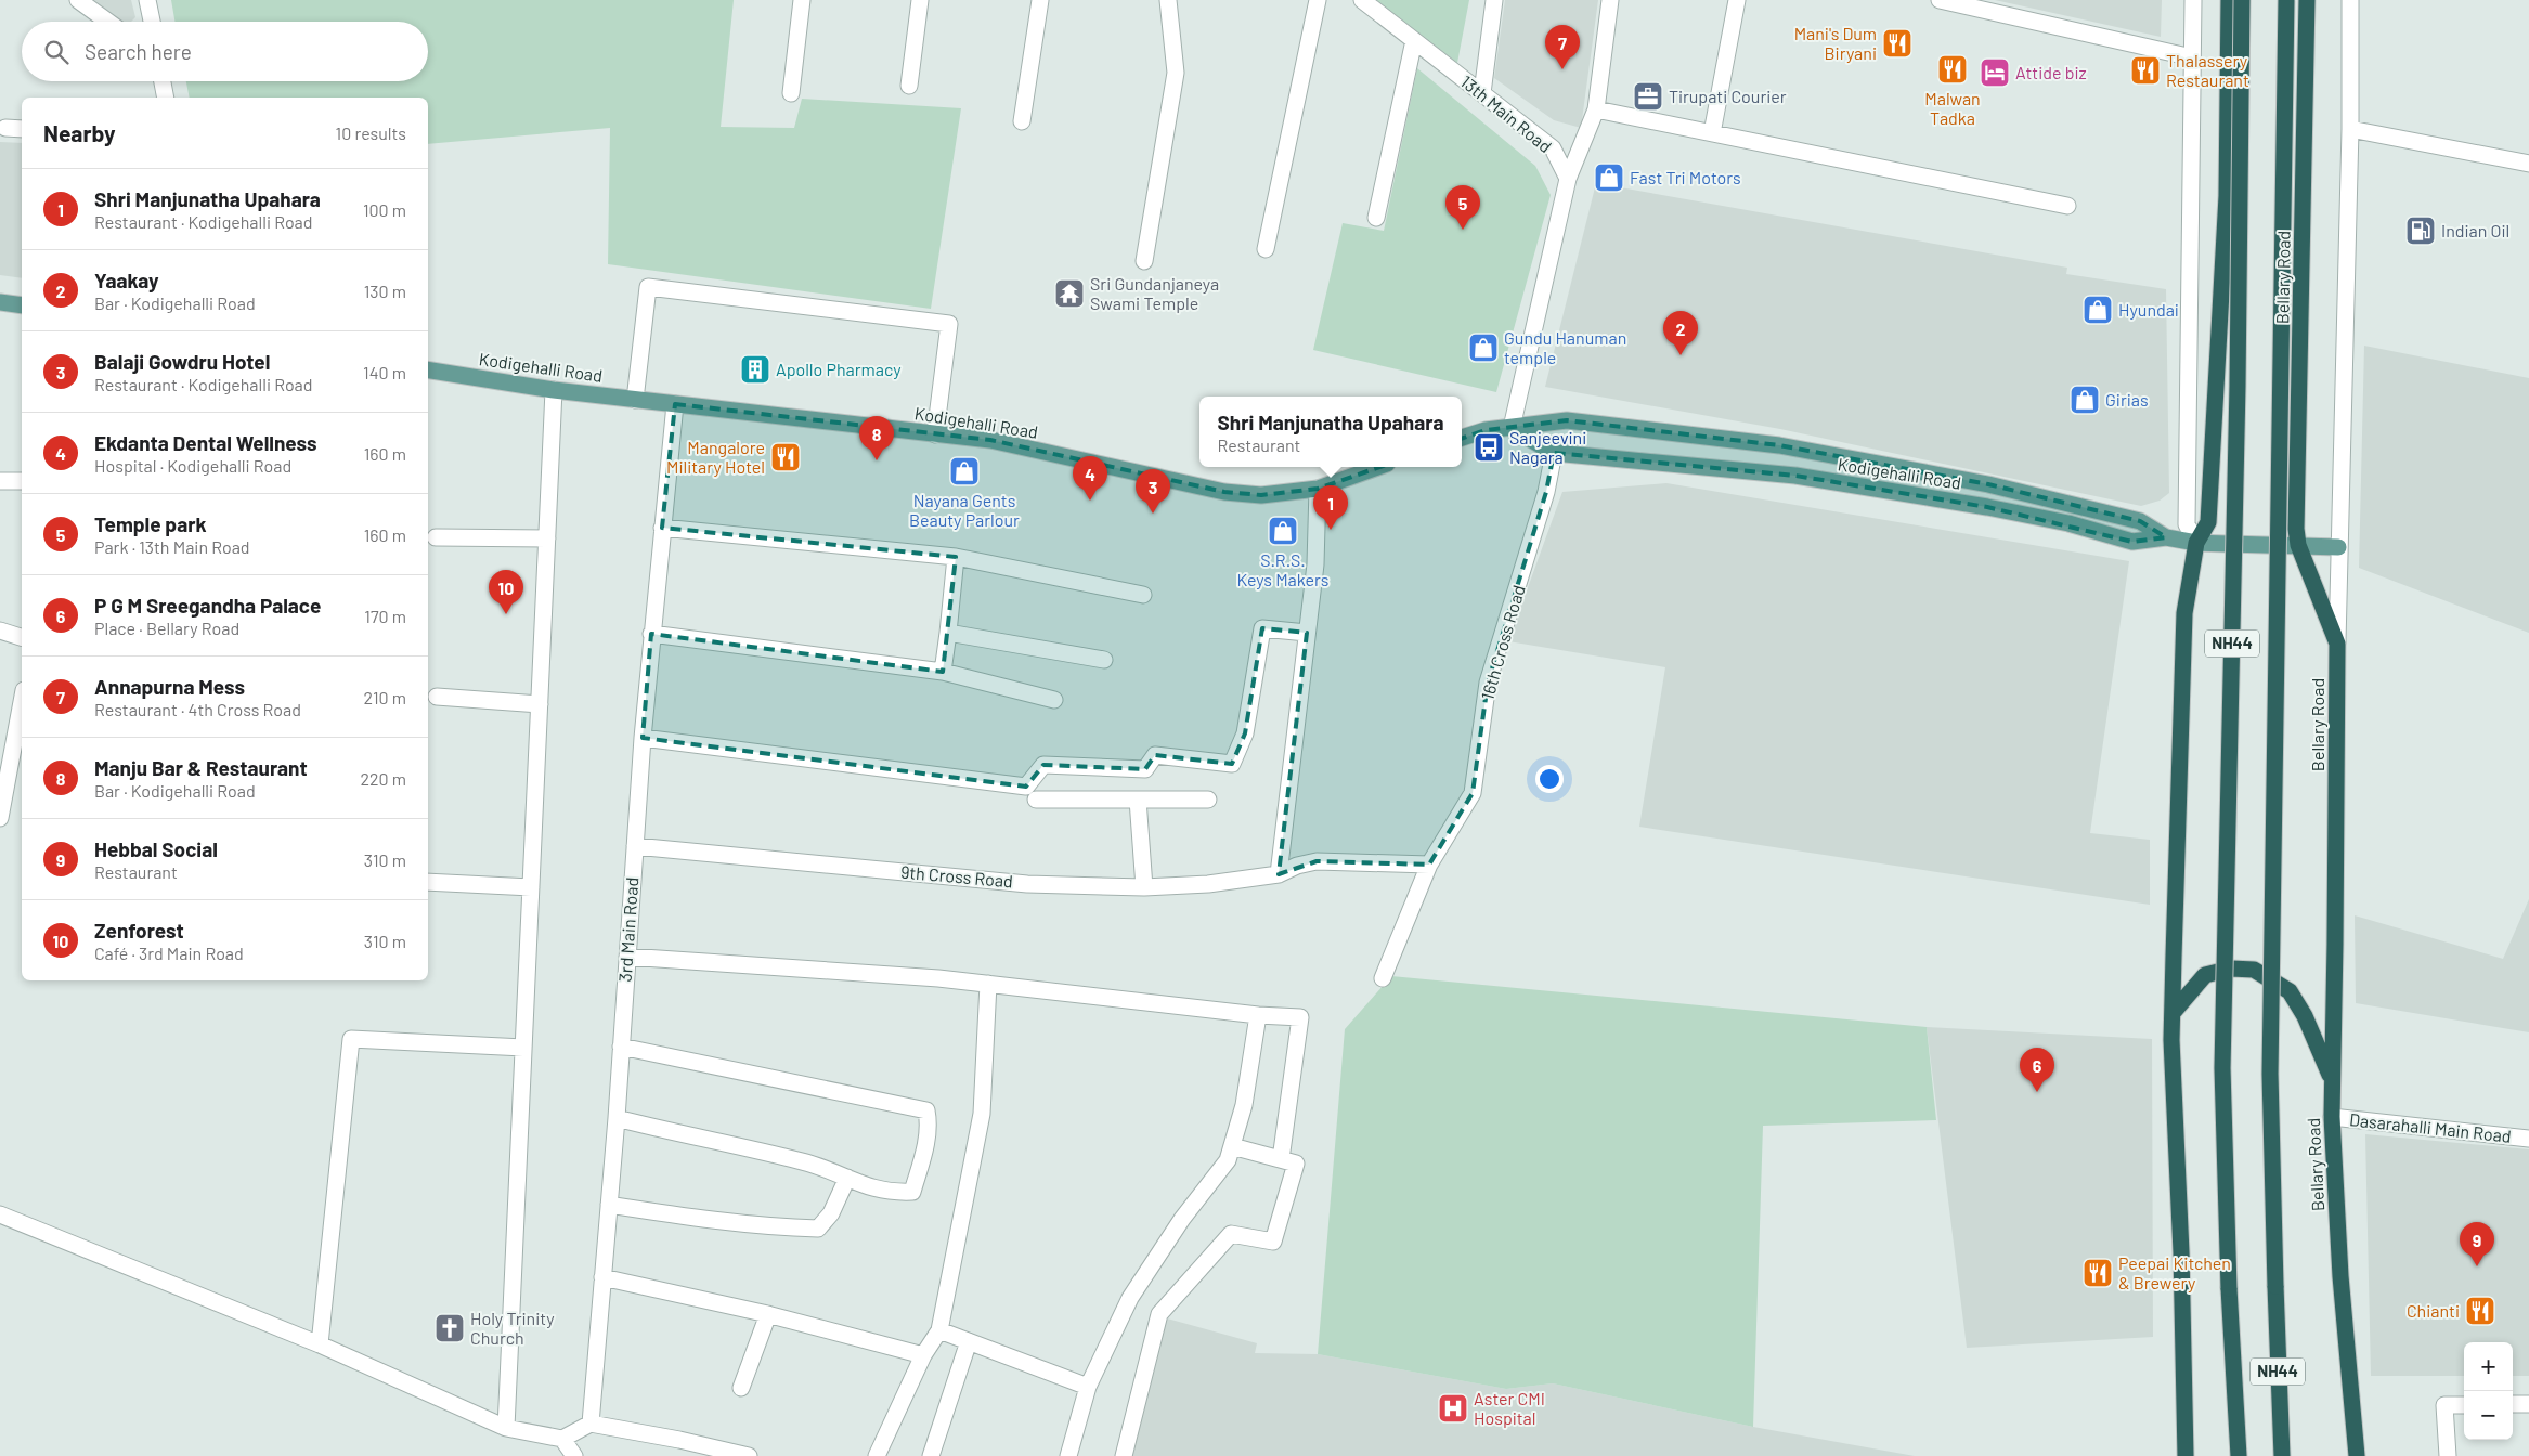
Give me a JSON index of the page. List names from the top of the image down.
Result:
{
  "streets": {
    "highway": ["Bellary Road", "NH44"],
    "main road": ["Kodigehalli Road"],
    "street": [
      "13th Main Road",
      "16th Cross Road",
      "9th Cross Road",
      "3rd Main Road",
      "Dasarahalli Main Road"
    ]
  },
  "crossings": [
    ["Bellary Road", "Kodigehalli Road"],
    ["Bellary Road", "Dasarahalli Main Road"],
    ["Kodigehalli Road", "16th Cross Road"],
    ["Kodigehalli Road", "3rd Main Road"],
    ["9th Cross Road", "3rd Main Road"]
  ],
  "places": {
    "restaurant": [
      "Mani's Dum Biryani",
      "Malwan Tadka",
      "Thalassery Restaurant",
      "Mangalore Military Hotel",
      "Peepai Kitchen & Brewery",
      "Chianti"
    ],
    "hotel": ["Attide biz"],
    "office": ["Tirupati Courier"],
    "shop": [
      "Fast Tri Motors",
      "Hyundai",
      "Gundu Hanuman temple",
      "Girias",
      "Nayana Gents Beauty Parlour",
      "S.R.S. Keys Makers"
    ],
    "fuel station": ["Indian Oil"],
    "temple": ["Sri Gundanjaneya Swami Temple"],
    "building": ["Apollo Pharmacy"],
    "bus stop": ["Sanjeevini Nagara"],
    "church": ["Holy Trinity Church"],
    "hospital": ["Aster CMI Hospital"]
  },
  "page": {
    "search": "Search here",
    "pins": [
      "7",
      "5",
      "2",
      "8",
      "4",
      "3",
      "1",
      "10",
      "6",
      "9"
    ],
    "heading": ["Nearby", "10 results"],
    "list": [
      {
        "mark": "1",
        "name": "Shri Manjunatha Upahara",
        "note": "Restaurant · Kodigehalli Road",
        "value": "100 m"
      },
      {
        "mark": "2",
        "name": "Yaakay",
        "note": "Bar · Kodigehalli Road",
        "value": "130 m"
      },
      {
        "mark": "3",
        "name": "Balaji Gowdru Hotel",
        "note": "Restaurant · Kodigehalli Road",
        "value": "140 m"
      },
      {
        "mark": "4",
        "name": "Ekdanta Dental Wellness",
        "note": "Hospital · Kodigehalli Road",
        "value": "160 m"
      },
      {
        "mark": "5",
        "name": "Temple park",
        "note": "Park · 13th Main Road",
        "value": "160 m"
      },
      {
        "mark": "6",
        "name": "P G M Sreegandha Palace",
        "note": "Place · Bellary Road",
        "value": "170 m"
      },
      {
        "mark": "7",
        "name": "Annapurna Mess",
        "note": "Restaurant · 4th Cross Road",
        "value": "210 m"
      },
      {
        "mark": "8",
        "name": "Manju Bar & Restaurant",
        "note": "Bar · Kodigehalli Road",
        "value": "220 m"
      },
      {
        "mark": "9",
        "name": "Hebbal Social",
        "note": "Restaurant",
        "value": "310 m"
      },
      {
        "mark": "10",
        "name": "Zenforest",
        "note": "Café · 3rd Main Road",
        "value": "310 m"
      }
    ],
    "popup": ["Shri Manjunatha Upahara", "Restaurant"],
    "map_buttons": ["+", "−"]
  }
}
